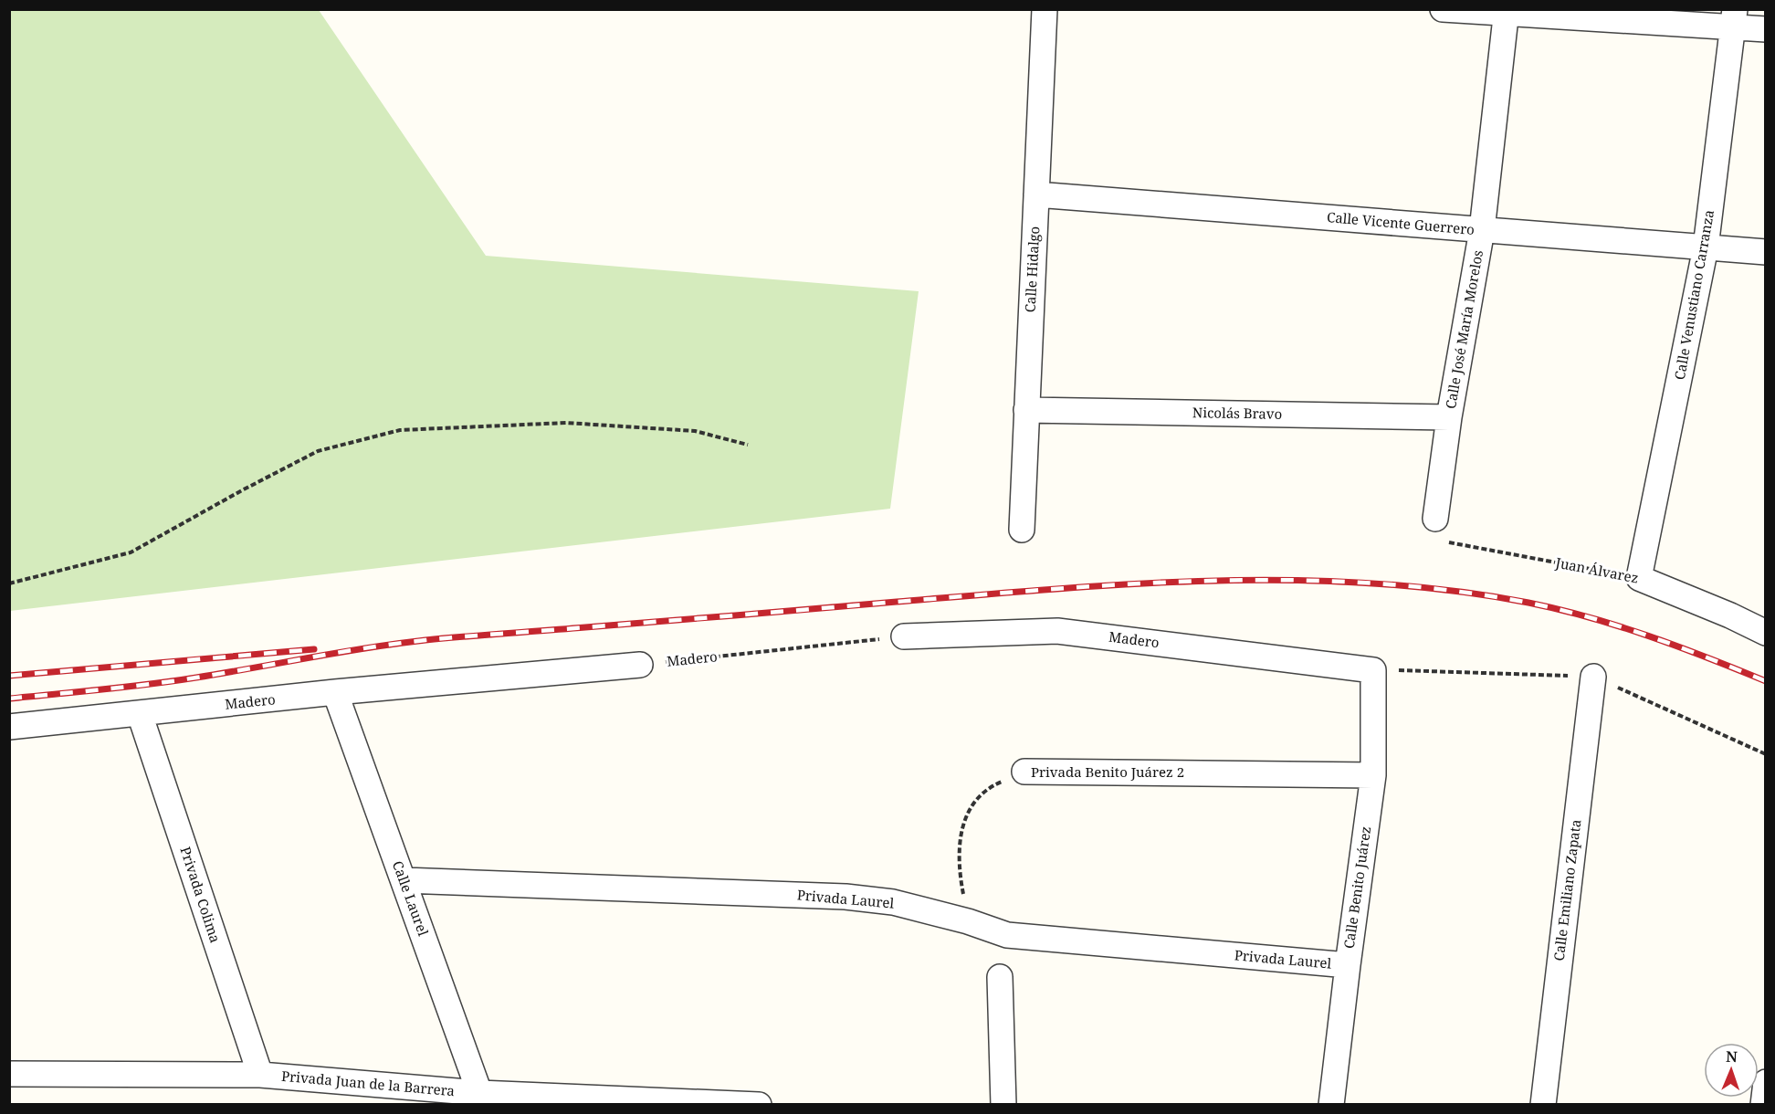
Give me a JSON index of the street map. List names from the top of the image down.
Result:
{
  "streets": {
    "street": [
      "Calle Vicente Guerrero",
      "Calle Hidalgo",
      "Calle Venustiano Carranza",
      "Calle José María Morelos",
      "Nicolás Bravo",
      "Juan Álvarez",
      "Madero",
      "Privada Benito Juárez 2",
      "Calle Benito Juárez",
      "Calle Emiliano Zapata",
      "Privada Colima",
      "Calle Laurel",
      "Privada Laurel",
      "Privada Juan de la Barrera"
    ]
  },
  "crossings": [
    ["Calle Vicente Guerrero", "Calle Hidalgo"],
    ["Calle Vicente Guerrero", "Calle Venustiano Carranza"],
    ["Calle Vicente Guerrero", "Calle José María Morelos"],
    ["Calle Hidalgo", "Nicolás Bravo"],
    ["Calle Venustiano Carranza", "Juan Álvarez"],
    ["Calle José María Morelos", "Nicolás Bravo"],
    ["Calle José María Morelos", "Juan Álvarez"],
    ["Madero", "Calle Benito Juárez"],
    ["Madero", "Privada Colima"],
    ["Madero", "Calle Laurel"],
    ["Privada Benito Juárez 2", "Calle Benito Juárez"],
    ["Privada Benito Juárez 2", "Privada Laurel"],
    ["Calle Benito Juárez", "Privada Laurel"],
    ["Privada Colima", "Privada Juan de la Barrera"],
    ["Calle Laurel", "Privada Laurel"],
    ["Calle Laurel", "Privada Juan de la Barrera"]
  ],
  "north": "top"
}
